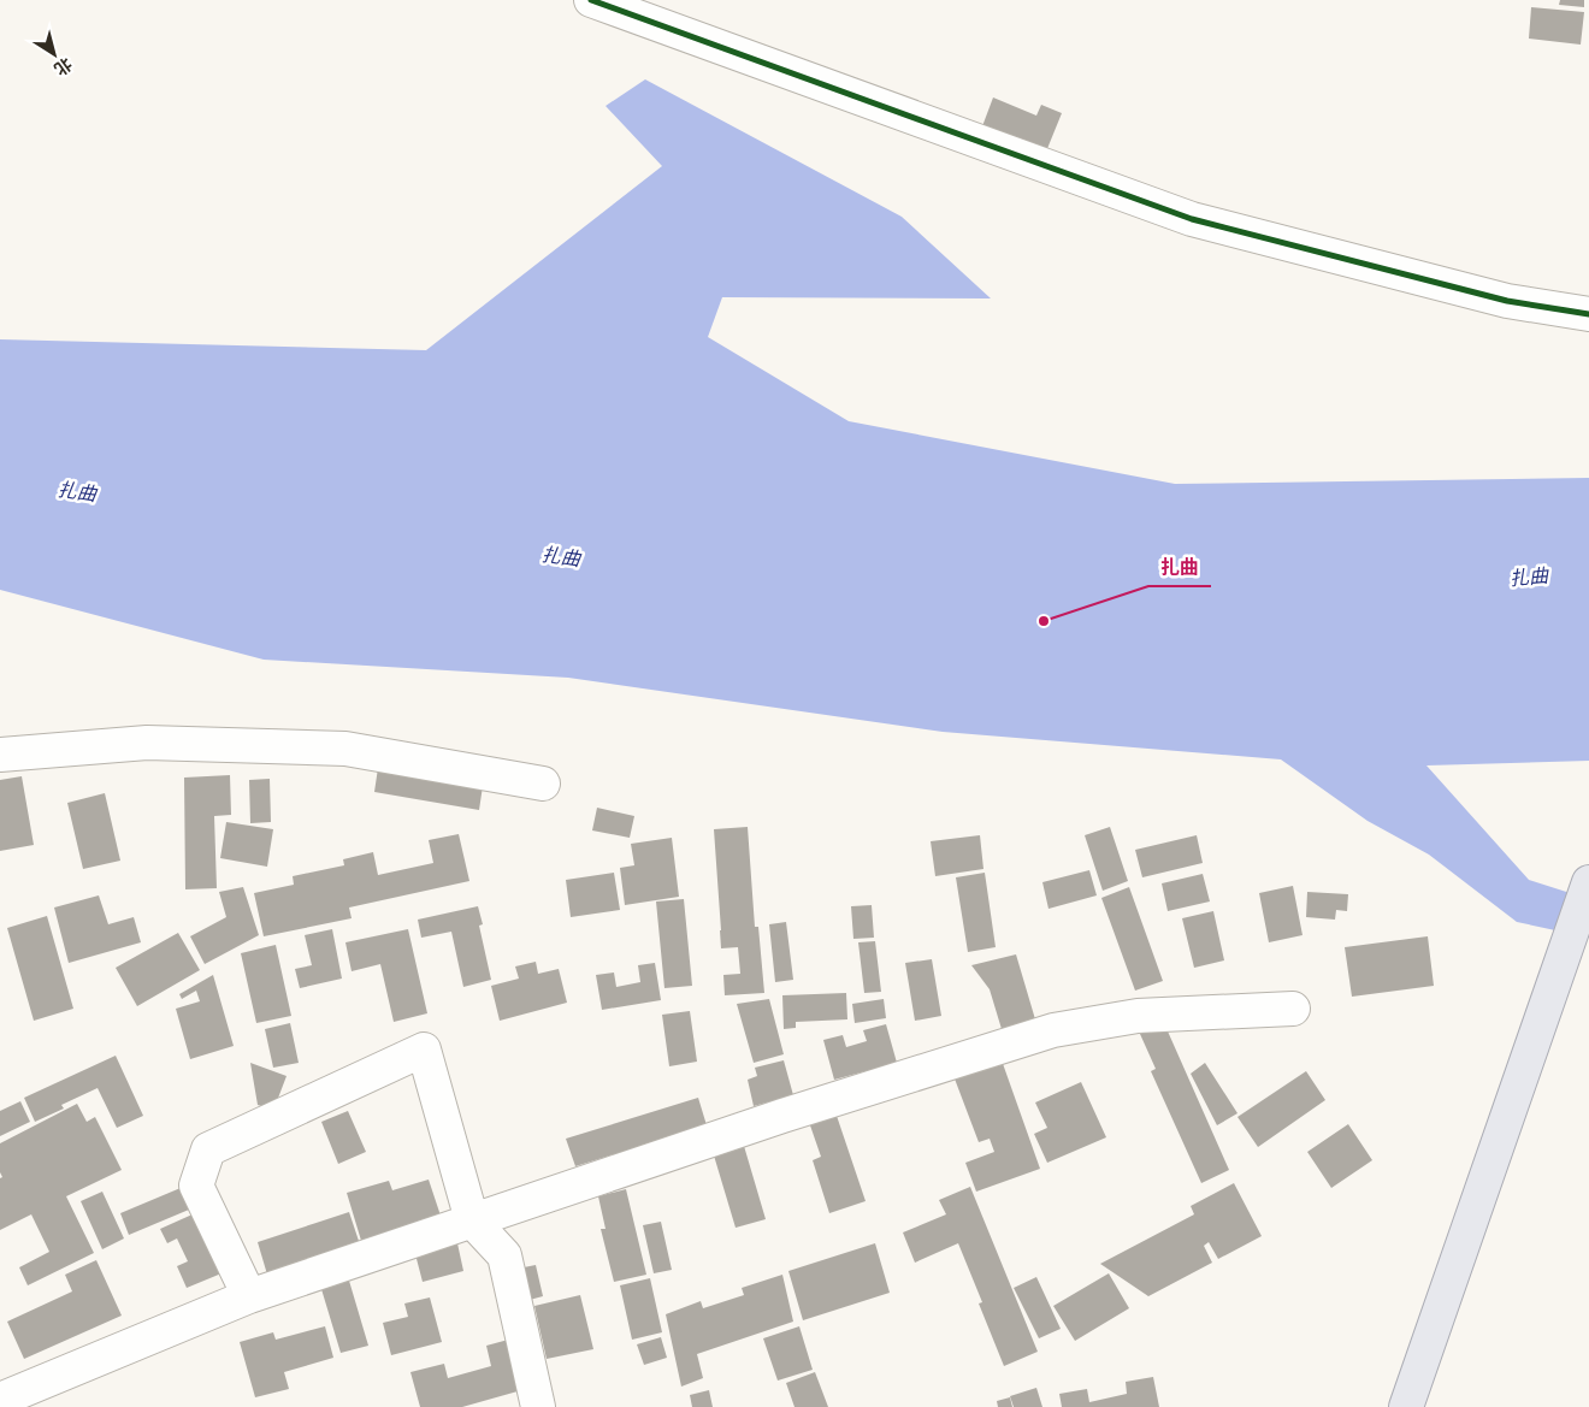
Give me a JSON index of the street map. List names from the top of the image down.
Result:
{
  "water": ["扎曲"],
  "places": ["扎曲"],
  "north": "bottom right"
}
